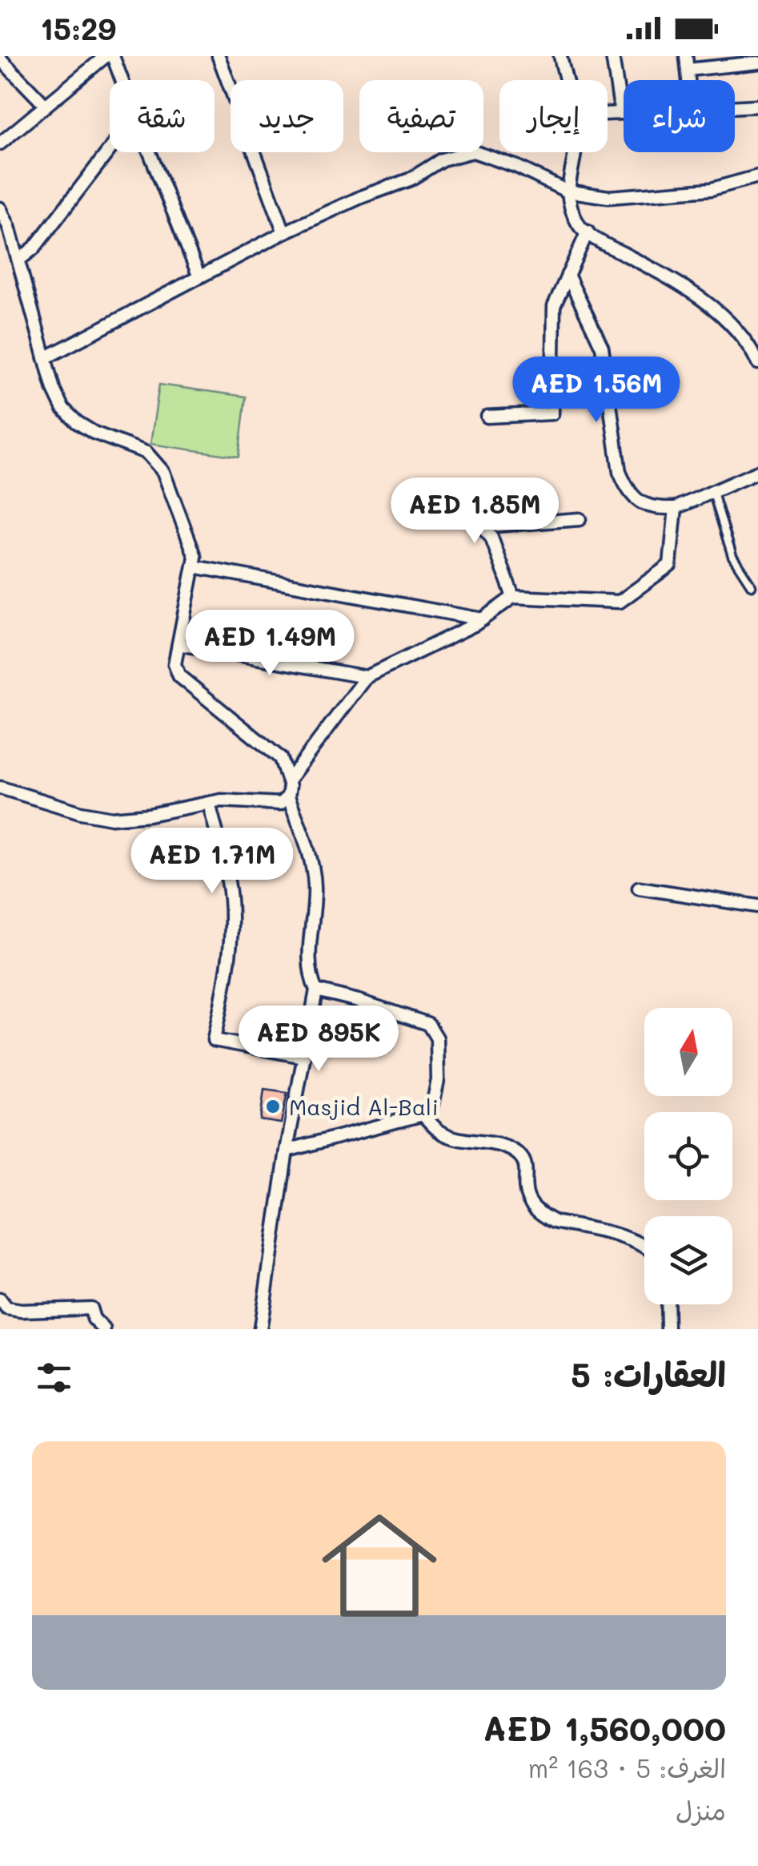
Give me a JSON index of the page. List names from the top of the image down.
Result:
{
  "places": ["Masjid Al-Bali"],
  "north": "top",
  "page": {
    "status": "15:29",
    "chip": [
      "شراء",
      "إيجار",
      "تصفية",
      "جديد",
      "شقة"
    ],
    "price": [
      "AED 1.56M",
      "AED 1.85M",
      "AED 1.49M",
      "AED 1.71M",
      "AED 895K"
    ],
    "heading": "العقارات: 5",
    "list": [
      {
        "name": "AED 1,560,000",
        "note": "الغرف: 5 · 163 m² · منزل"
      }
    ]
  }
}
